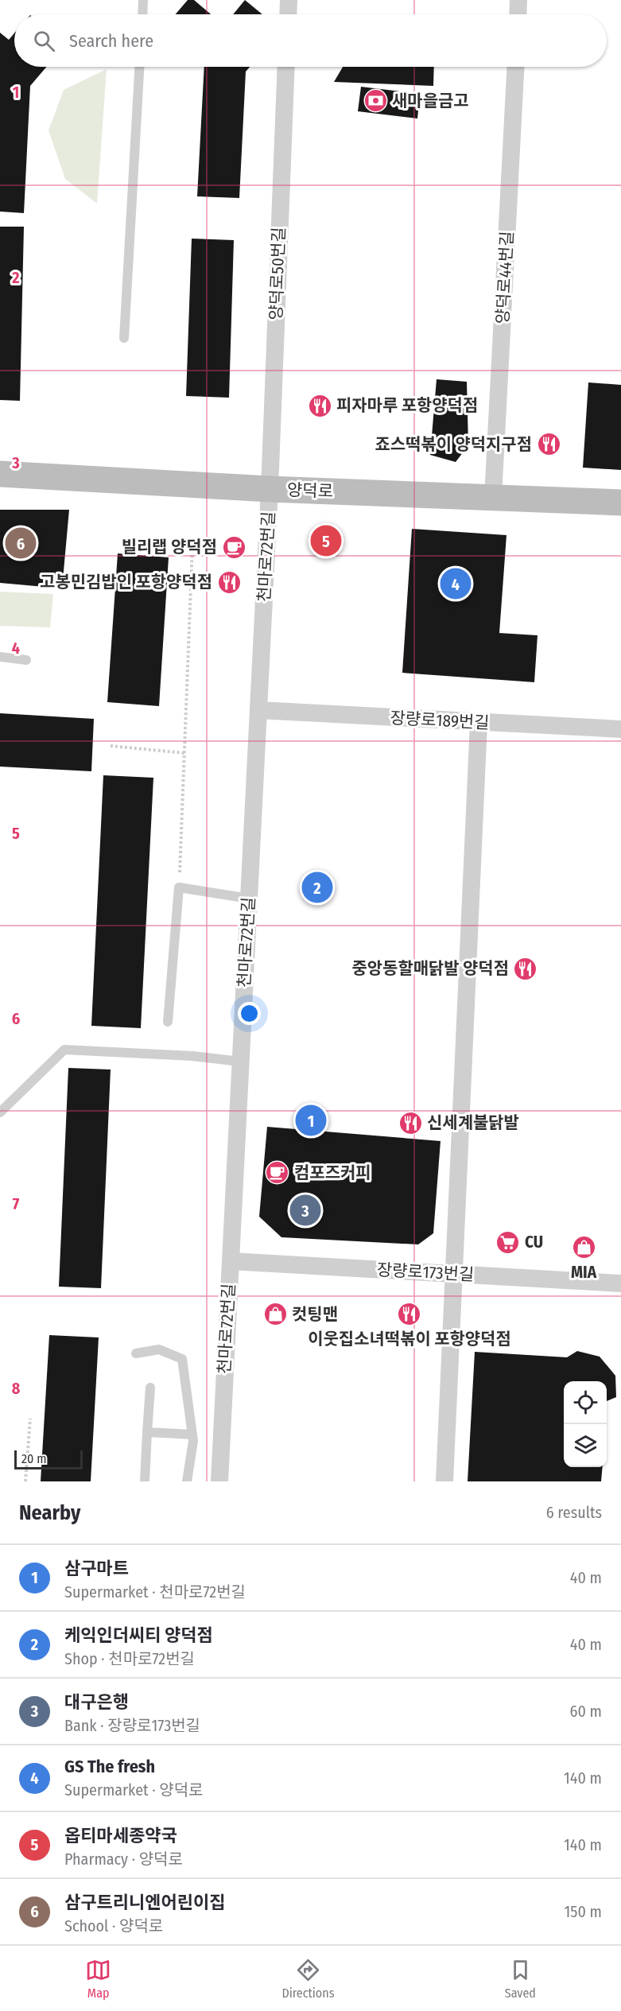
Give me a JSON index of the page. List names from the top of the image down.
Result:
{
  "streets": {
    "street": [
      "양덕로50번길",
      "양덕로44번길",
      "양덕로",
      "천마로72번길",
      "장량로189번길",
      "장량로173번길"
    ]
  },
  "crossings": [
    ["양덕로50번길", "양덕로"],
    ["양덕로50번길", "천마로72번길"],
    ["양덕로44번길", "양덕로"],
    ["양덕로", "천마로72번길"],
    ["천마로72번길", "장량로189번길"],
    ["천마로72번길", "장량로173번길"]
  ],
  "places": {
    "bank": ["새마을금고"],
    "restaurant": [
      "피자마루 포항양덕점",
      "죠스떡볶이 양덕지구점",
      "고봉민김밥인 포항양덕점",
      "중앙동할매닭발 양덕점",
      "신세계불닭발",
      "이웃집소녀떡볶이 포항양덕점"
    ],
    "cafe": ["빌리랩 양덕점", "컴포즈커피"],
    "supermarket": ["CU"],
    "shop": ["MIA", "컷팅맨"]
  },
  "scale_bar": "20 m",
  "page": {
    "search": "Search here",
    "pins": [
      "5",
      "6",
      "4",
      "2",
      "1",
      "3"
    ],
    "scale": "20 m",
    "heading": ["Nearby", "6 results"],
    "list": [
      {
        "mark": "1",
        "name": "삼구마트",
        "note": "Supermarket · 천마로72번길",
        "value": "40 m"
      },
      {
        "mark": "2",
        "name": "케익인더씨티 양덕점",
        "note": "Shop · 천마로72번길",
        "value": "40 m"
      },
      {
        "mark": "3",
        "name": "대구은행",
        "note": "Bank · 장량로173번길",
        "value": "60 m"
      },
      {
        "mark": "4",
        "name": "GS The fresh",
        "note": "Supermarket · 양덕로",
        "value": "140 m"
      },
      {
        "mark": "5",
        "name": "옵티마세종약국",
        "note": "Pharmacy · 양덕로",
        "value": "140 m"
      },
      {
        "mark": "6",
        "name": "삼구트리니엔어린이집",
        "note": "School · 양덕로",
        "value": "150 m"
      }
    ],
    "nav": ["Map", "Directions", "Saved"]
  },
  "grid": {
    "rows": [
      "1",
      "2",
      "3",
      "4",
      "5",
      "6",
      "7",
      "8"
    ]
  }
}
